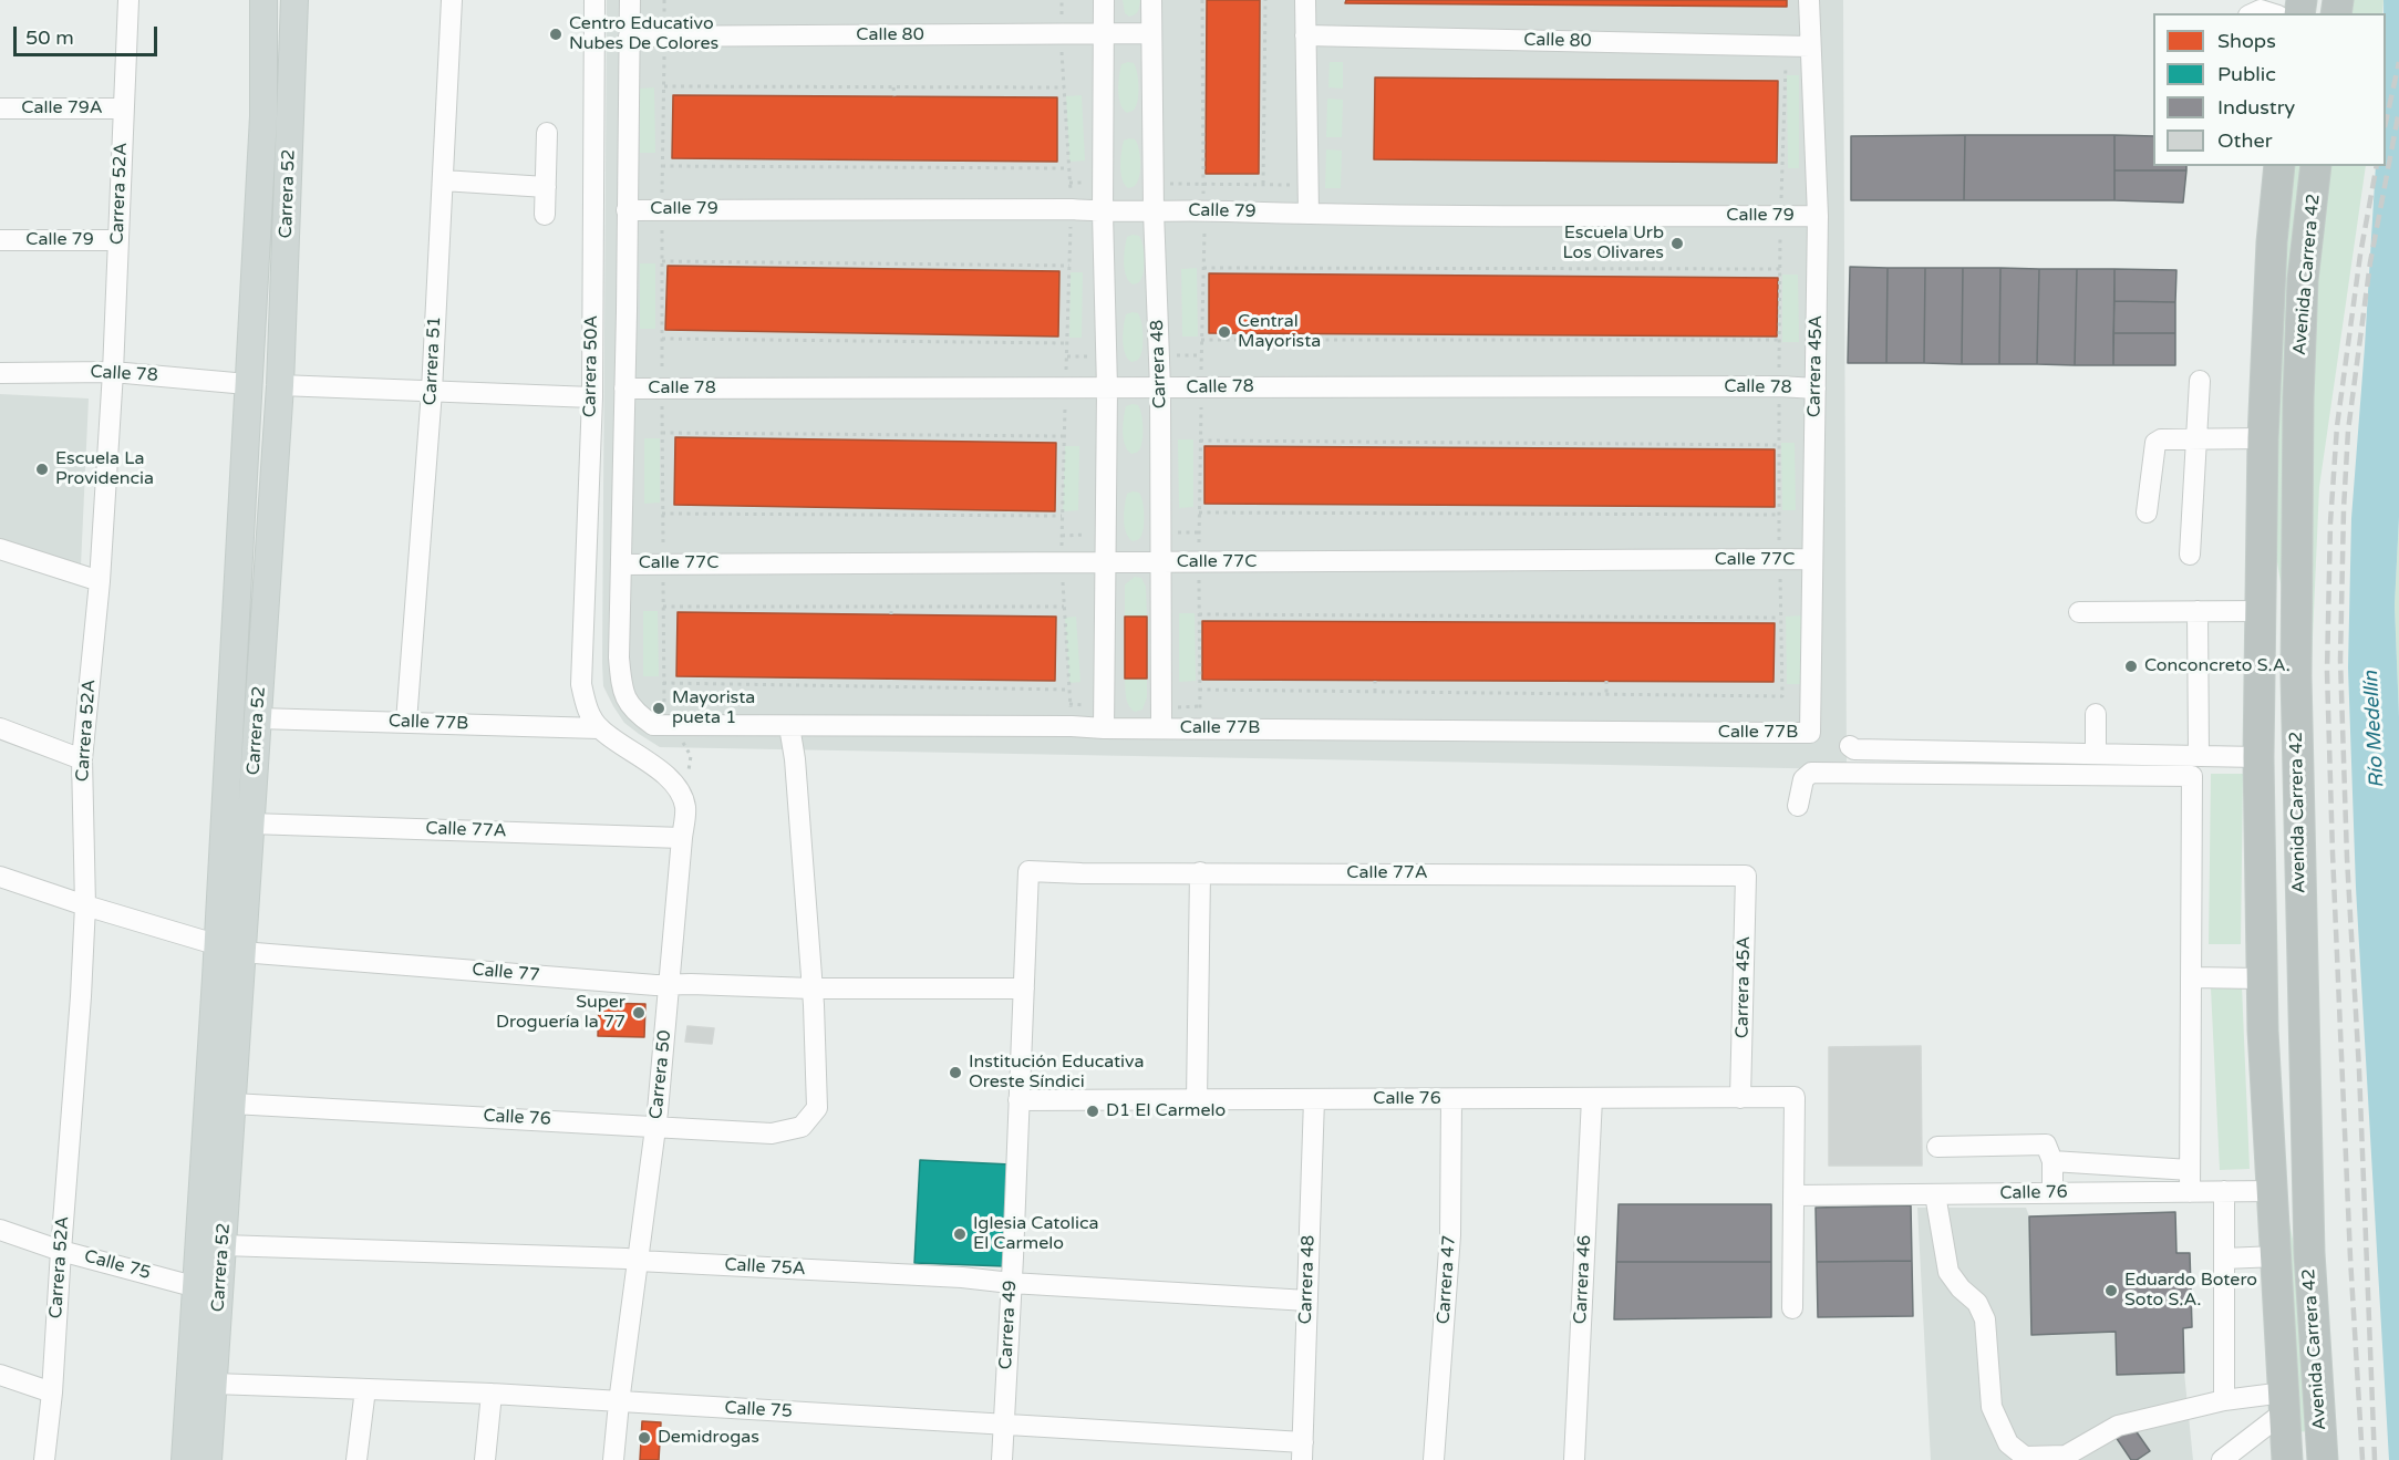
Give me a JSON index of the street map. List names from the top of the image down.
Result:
{
  "streets": {
    "highway": ["Avenida Carrera 42"],
    "main road": ["Carrera 52"],
    "street": [
      "Calle 80",
      "Calle 79A",
      "Carrera 52A",
      "Calle 79",
      "Carrera 51",
      "Carrera 48",
      "Carrera 50A",
      "Carrera 45A",
      "Calle 78",
      "Calle 77C",
      "Calle 77B",
      "Calle 77A",
      "Calle 77",
      "Carrera 50",
      "Calle 76",
      "Calle 75",
      "Calle 75A",
      "Carrera 47",
      "Carrera 46",
      "Carrera 49"
    ]
  },
  "crossings": [
    ["Calle 80", "Carrera 48"],
    ["Calle 80", "Carrera 45A"],
    ["Calle 79A", "Carrera 52A"],
    ["Carrera 52A", "Calle 79"],
    ["Carrera 52A", "Calle 78"],
    ["Carrera 52A", "Calle 77"],
    ["Carrera 52A", "Calle 75"],
    ["Carrera 52", "Calle 78"],
    ["Carrera 52", "Calle 77B"],
    ["Carrera 52", "Calle 77A"],
    ["Carrera 52", "Calle 77"],
    ["Carrera 52", "Calle 76"],
    ["Carrera 52", "Calle 75"],
    ["Carrera 52", "Calle 75A"],
    ["Calle 79", "Carrera 48"],
    ["Calle 79", "Carrera 45A"],
    ["Avenida Carrera 42", "Calle 76"],
    ["Carrera 51", "Calle 77B"],
    ["Carrera 48", "Calle 78"],
    ["Carrera 48", "Calle 77C"],
    ["Carrera 48", "Calle 77B"],
    ["Carrera 48", "Calle 76"],
    ["Carrera 48", "Calle 75"],
    ["Carrera 48", "Calle 75A"],
    ["Carrera 50A", "Calle 77B"],
    ["Carrera 45A", "Calle 78"],
    ["Carrera 45A", "Calle 77C"],
    ["Carrera 45A", "Calle 77B"],
    ["Carrera 45A", "Calle 77A"],
    ["Carrera 45A", "Calle 76"],
    ["Calle 77C", "Calle 77B"],
    ["Calle 77A", "Carrera 50"],
    ["Calle 77A", "Carrera 49"],
    ["Calle 77", "Carrera 50"],
    ["Calle 77", "Calle 76"],
    ["Calle 77", "Carrera 49"],
    ["Carrera 50", "Calle 76"],
    ["Carrera 50", "Calle 75"],
    ["Carrera 50", "Calle 75A"],
    ["Calle 76", "Carrera 47"],
    ["Calle 76", "Carrera 46"],
    ["Calle 76", "Carrera 49"],
    ["Calle 75", "Carrera 49"],
    ["Calle 75A", "Carrera 49"]
  ],
  "water": ["Río Medellín"],
  "places": [
    "Centro Educativo Nubes De Colores",
    "Escuela Urb Los Olivares",
    "Central Mayorista",
    "Escuela La Providencia",
    "Conconcreto S.A.",
    "Mayorista pueta 1",
    "Super Droguería la 77",
    "Institución Educativa Oreste Síndici",
    "D1 El Carmelo",
    "Iglesia Catolica El Carmelo",
    "Eduardo Botero Soto S.A.",
    "Demidrogas"
  ],
  "legend": [
    "Shops",
    "Public",
    "Industry",
    "Other"
  ],
  "scale_bar": "50 m"
}
